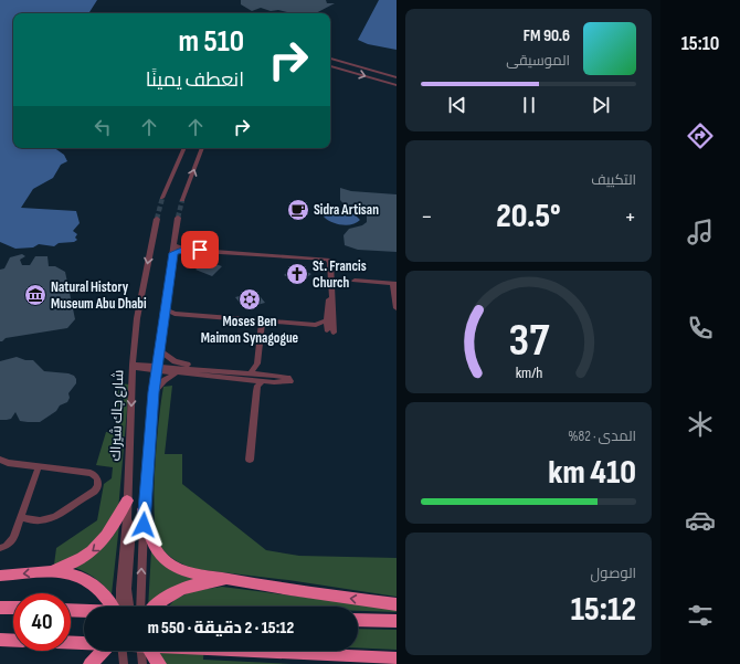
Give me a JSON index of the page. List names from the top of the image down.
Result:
{
  "streets": {
    "street": ["شارع جاك شيراك"]
  },
  "places": {
    "cafe": ["Sidra Artisan"],
    "church": ["St. Francis Church"],
    "museum": ["Natural History Museum Abu Dhabi"],
    "synagogue": ["Moses Ben Maimon Synagogue"]
  },
  "page": {
    "tabs": "15:10",
    "turn": ["510 m", "انعطف يمينًا"],
    "song": ["90.6 FM", "الموسيقى"],
    "tile": [
      "التكييف",
      ["المدى · 82%", "410 km"],
      ["الوصول", "15:12"]
    ],
    "heat": ["−", "20.5°", "+"],
    "limit": "40",
    "trip": "15:12 · 2 دقيقة · 550 m",
    "gauge": ["37", "km/h"]
  }
}
